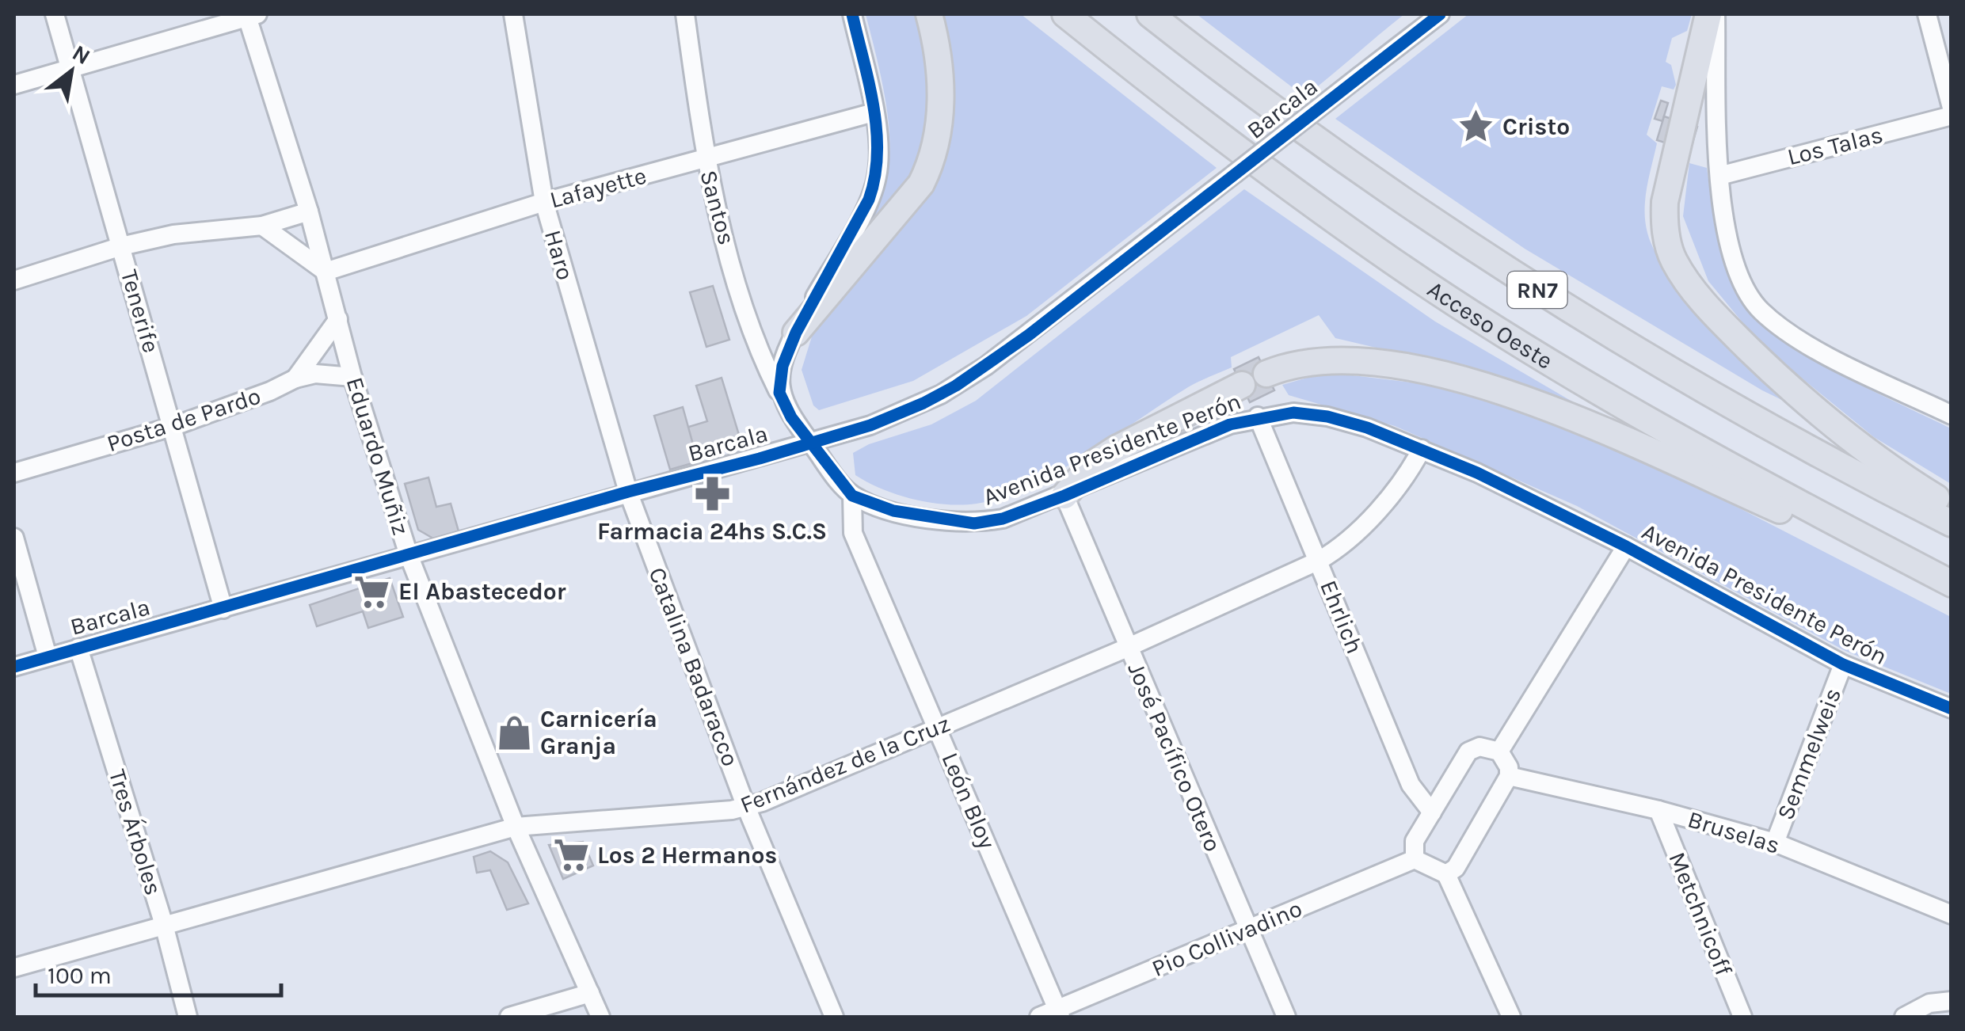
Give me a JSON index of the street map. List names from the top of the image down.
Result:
{
  "streets": {
    "highway": ["RN7", "Acceso Oeste"],
    "street": [
      "Barcala",
      "Los Talas",
      "Lafayette",
      "Santos",
      "Haro",
      "Tenerife",
      "Posta de Pardo",
      "Avenida Presidente Perón",
      "Eduardo Muñiz",
      "Ehrlich",
      "Catalina Badaracco",
      "Semmelweis",
      "José Pacífico Otero",
      "Fernández de la Cruz",
      "León Bloy",
      "Tres Árboles",
      "Bruselas",
      "Metchnicoff",
      "Pio Collivadino"
    ]
  },
  "crossings": [
    ["Barcala", "Haro"],
    ["Barcala", "Tenerife"],
    ["Barcala", "Eduardo Muñiz"],
    ["Barcala", "Catalina Badaracco"],
    ["Barcala", "Tres Árboles"],
    ["Lafayette", "Santos"],
    ["Lafayette", "Haro"],
    ["Lafayette", "Eduardo Muñiz"],
    ["Haro", "Catalina Badaracco"],
    ["Tenerife", "Posta de Pardo"],
    ["Posta de Pardo", "Eduardo Muñiz"],
    ["Avenida Presidente Perón", "Ehrlich"],
    ["Avenida Presidente Perón", "Semmelweis"],
    ["Avenida Presidente Perón", "José Pacífico Otero"],
    ["Avenida Presidente Perón", "Fernández de la Cruz"],
    ["Avenida Presidente Perón", "León Bloy"],
    ["Eduardo Muñiz", "Fernández de la Cruz"],
    ["Ehrlich", "Fernández de la Cruz"],
    ["Catalina Badaracco", "Fernández de la Cruz"],
    ["Semmelweis", "Bruselas"],
    ["José Pacífico Otero", "Fernández de la Cruz"],
    ["José Pacífico Otero", "Pio Collivadino"],
    ["Fernández de la Cruz", "León Bloy"],
    ["Fernández de la Cruz", "Tres Árboles"],
    ["León Bloy", "Pio Collivadino"],
    ["Bruselas", "Metchnicoff"]
  ],
  "places": {
    "place": ["Cristo"],
    "pharmacy": ["Farmacia 24hs S.C.S"],
    "supermarket": ["El Abastecedor", "Los 2 Hermanos"],
    "shop": ["Carnicería Granja"]
  },
  "scale_bar": "100 m",
  "north": "top right"
}
